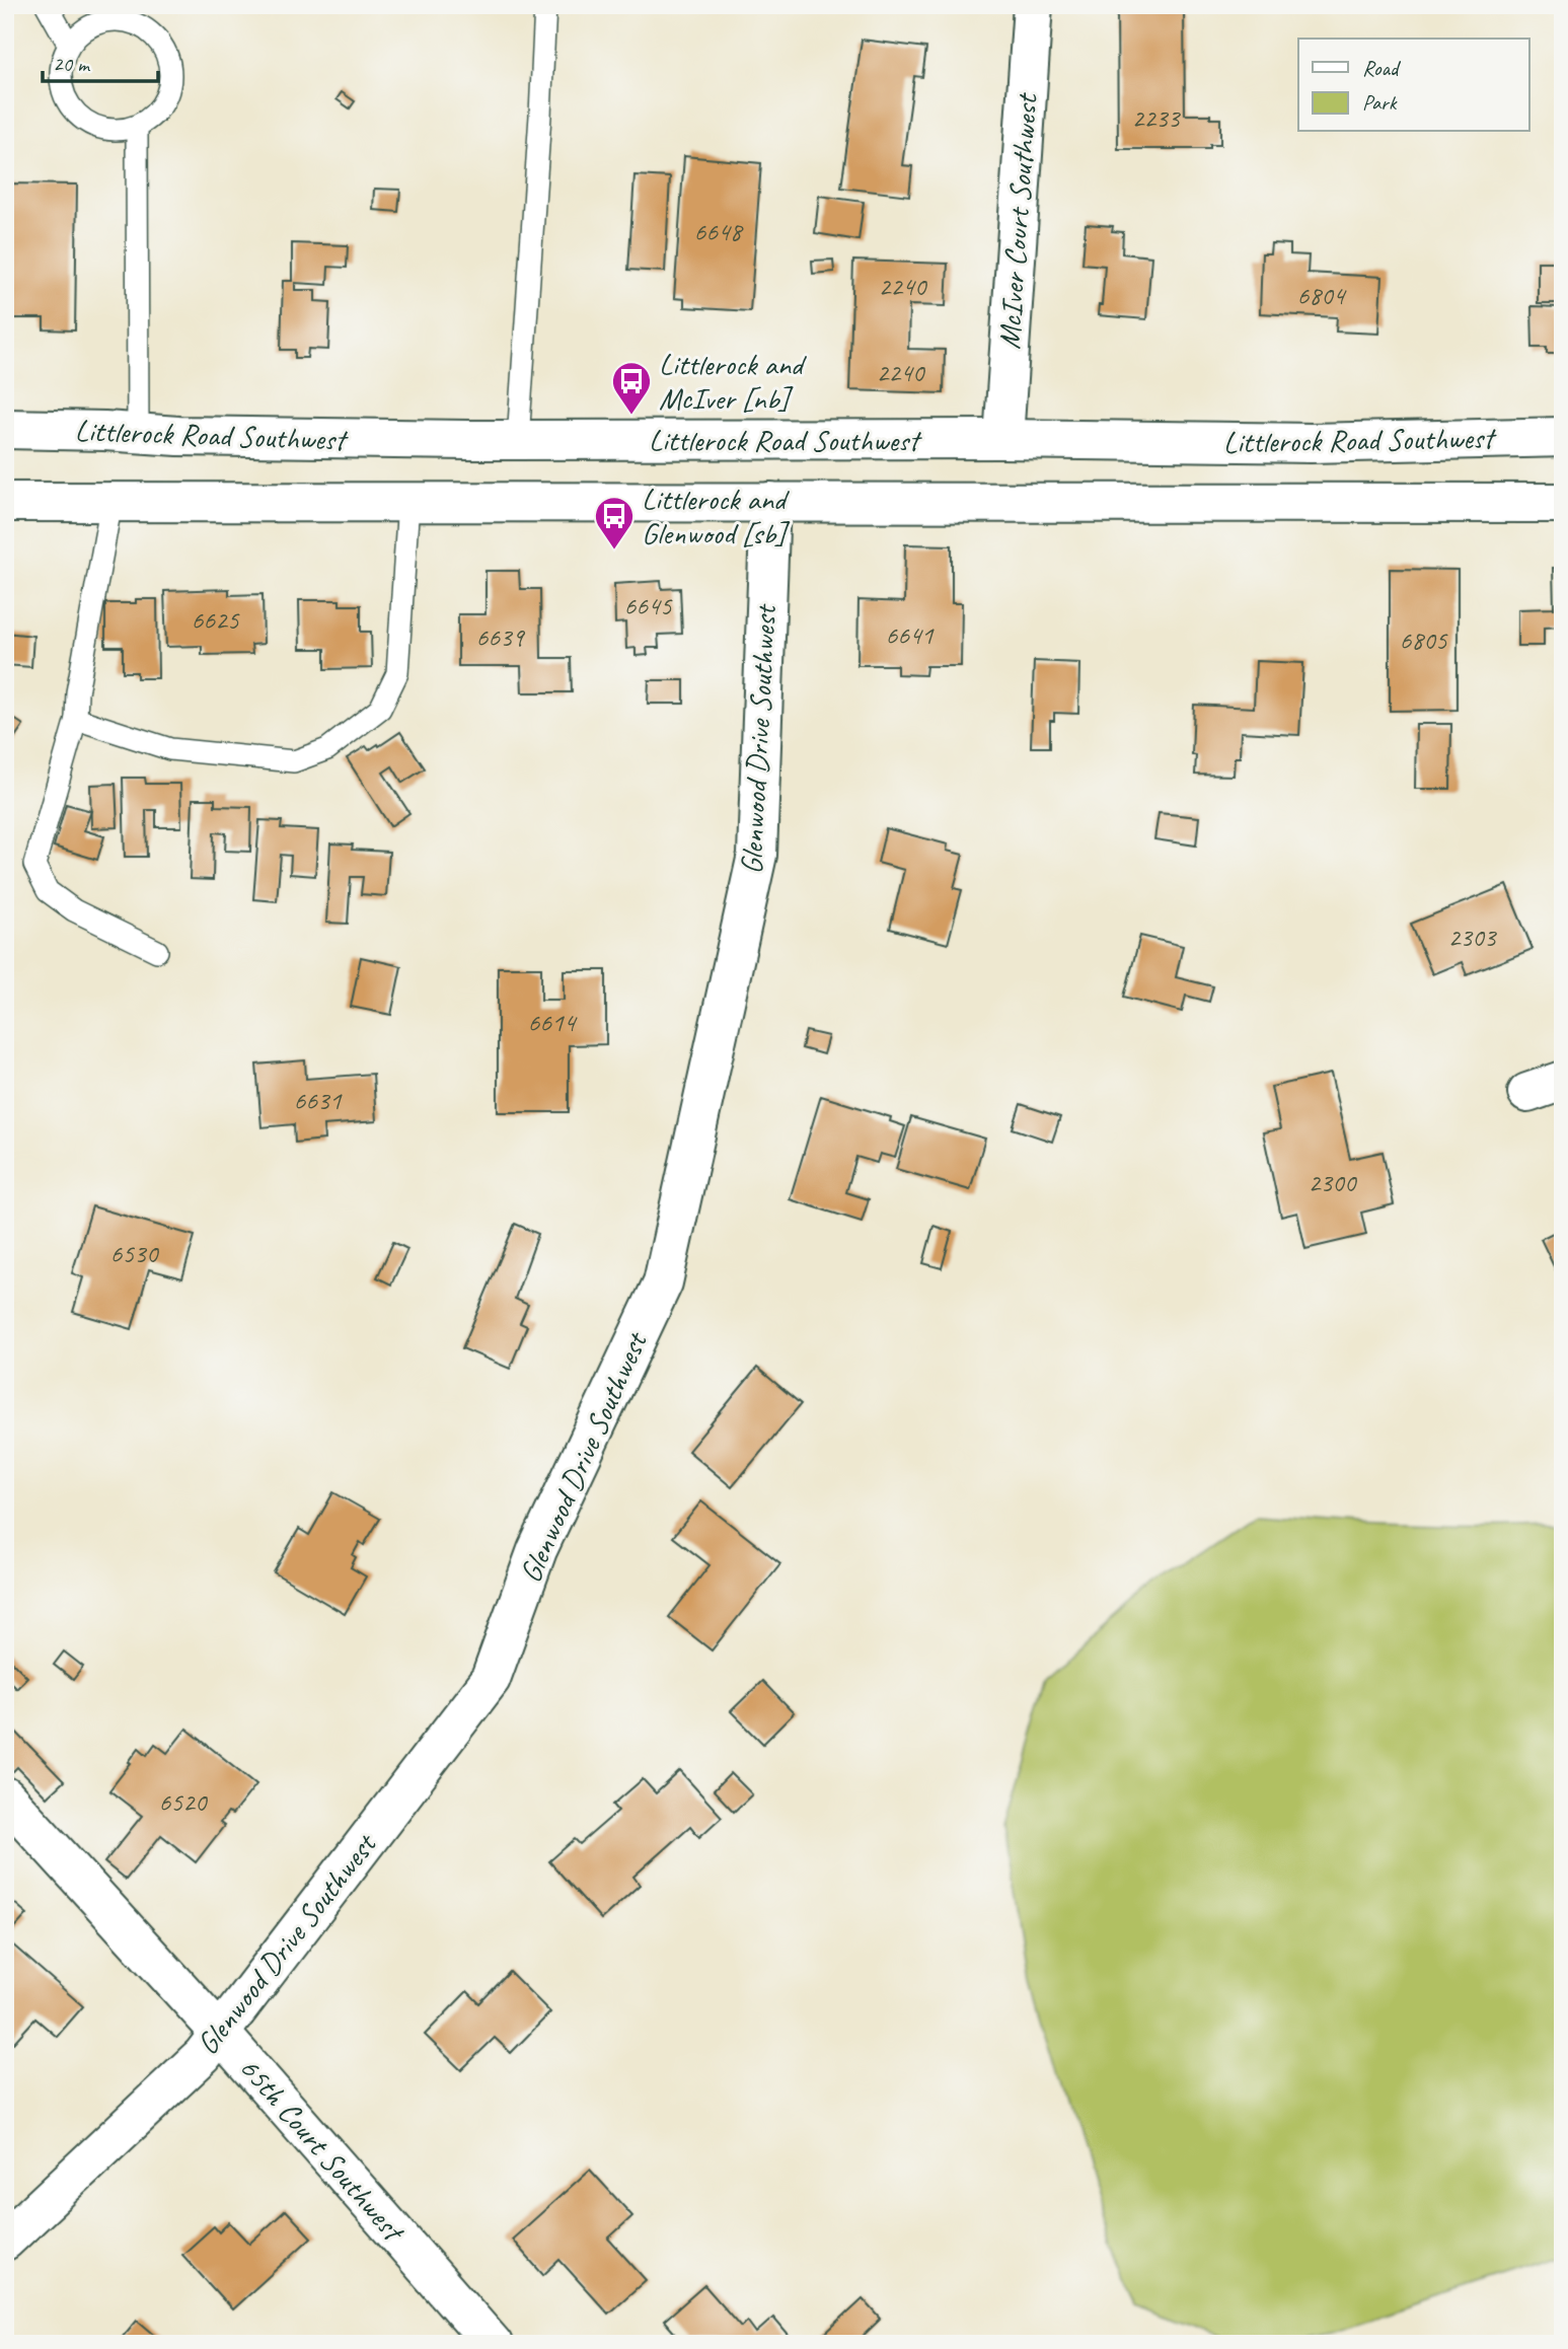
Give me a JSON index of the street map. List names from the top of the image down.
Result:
{
  "streets": {
    "street": [
      "McIver Court Southwest",
      "Littlerock Road Southwest",
      "Glenwood Drive Southwest",
      "65th Court Southwest"
    ]
  },
  "crossings": [
    ["McIver Court Southwest", "Littlerock Road Southwest"],
    ["Littlerock Road Southwest", "Glenwood Drive Southwest"],
    ["Glenwood Drive Southwest", "65th Court Southwest"]
  ],
  "places": {
    "bus stop": ["Littlerock and McIver [nb]", "Littlerock and Glenwood [sb]"]
  },
  "house_numbers": [
    "2233",
    "6648",
    "2240",
    "6804",
    "2240",
    "6645",
    "6625",
    "6641",
    "6639",
    "6805",
    "2303",
    "6614",
    "6631",
    "2300",
    "6530",
    "6520"
  ],
  "legend": ["Road", "Park"],
  "scale_bar": "20 m"
}
